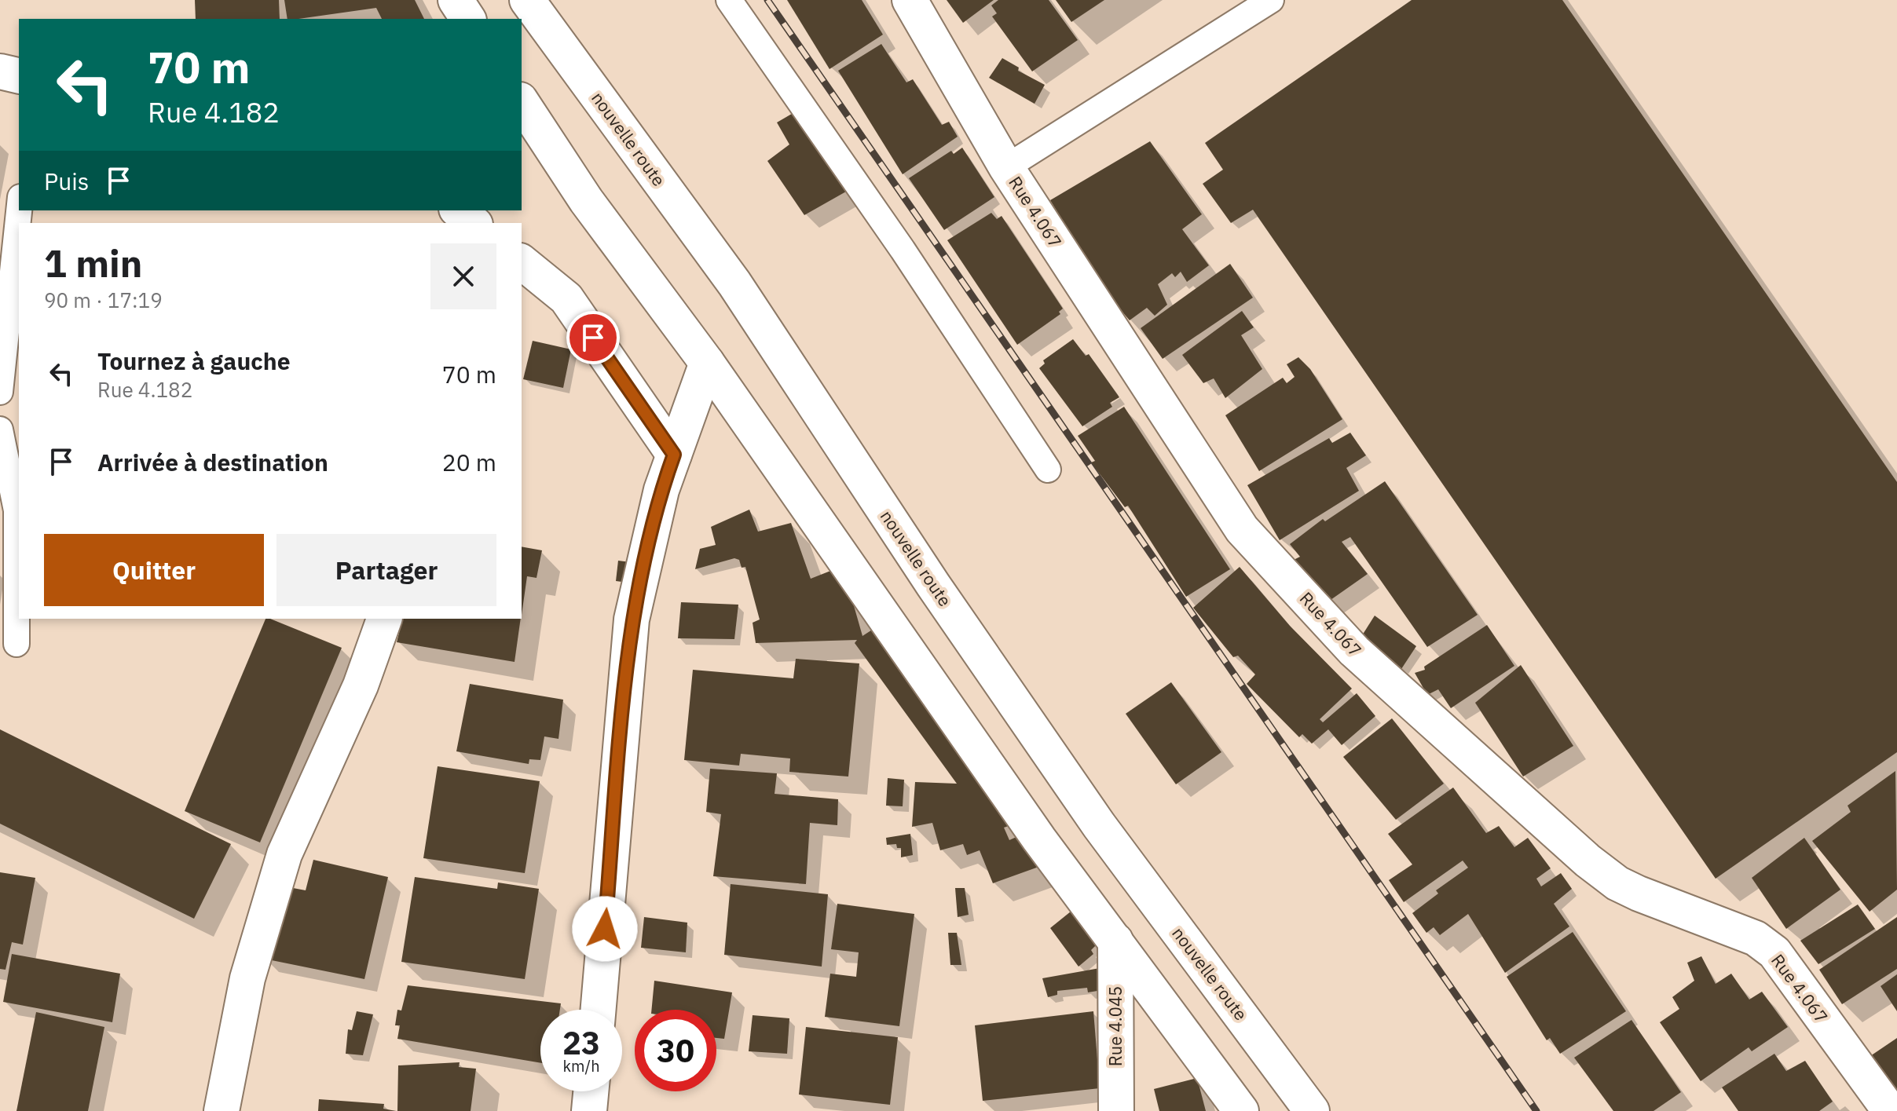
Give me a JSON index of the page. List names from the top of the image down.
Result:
{
  "streets": {
    "main road": ["nouvelle route", "Rue 4.067", "Rue 4.045"]
  },
  "page": {
    "turn": ["70 m", "Rue 4.182"],
    "then": "Puis",
    "heading": ["1 min", "90 m · 17:19"],
    "list": [
      {
        "name": "Tournez à gauche",
        "note": "Rue 4.182",
        "value": "70 m"
      },
      {
        "name": "Arrivée à destination",
        "value": "20 m"
      }
    ],
    "buttons": ["Quitter", "Partager"],
    "speed": "23 km/h",
    "limit": "30"
  }
}
